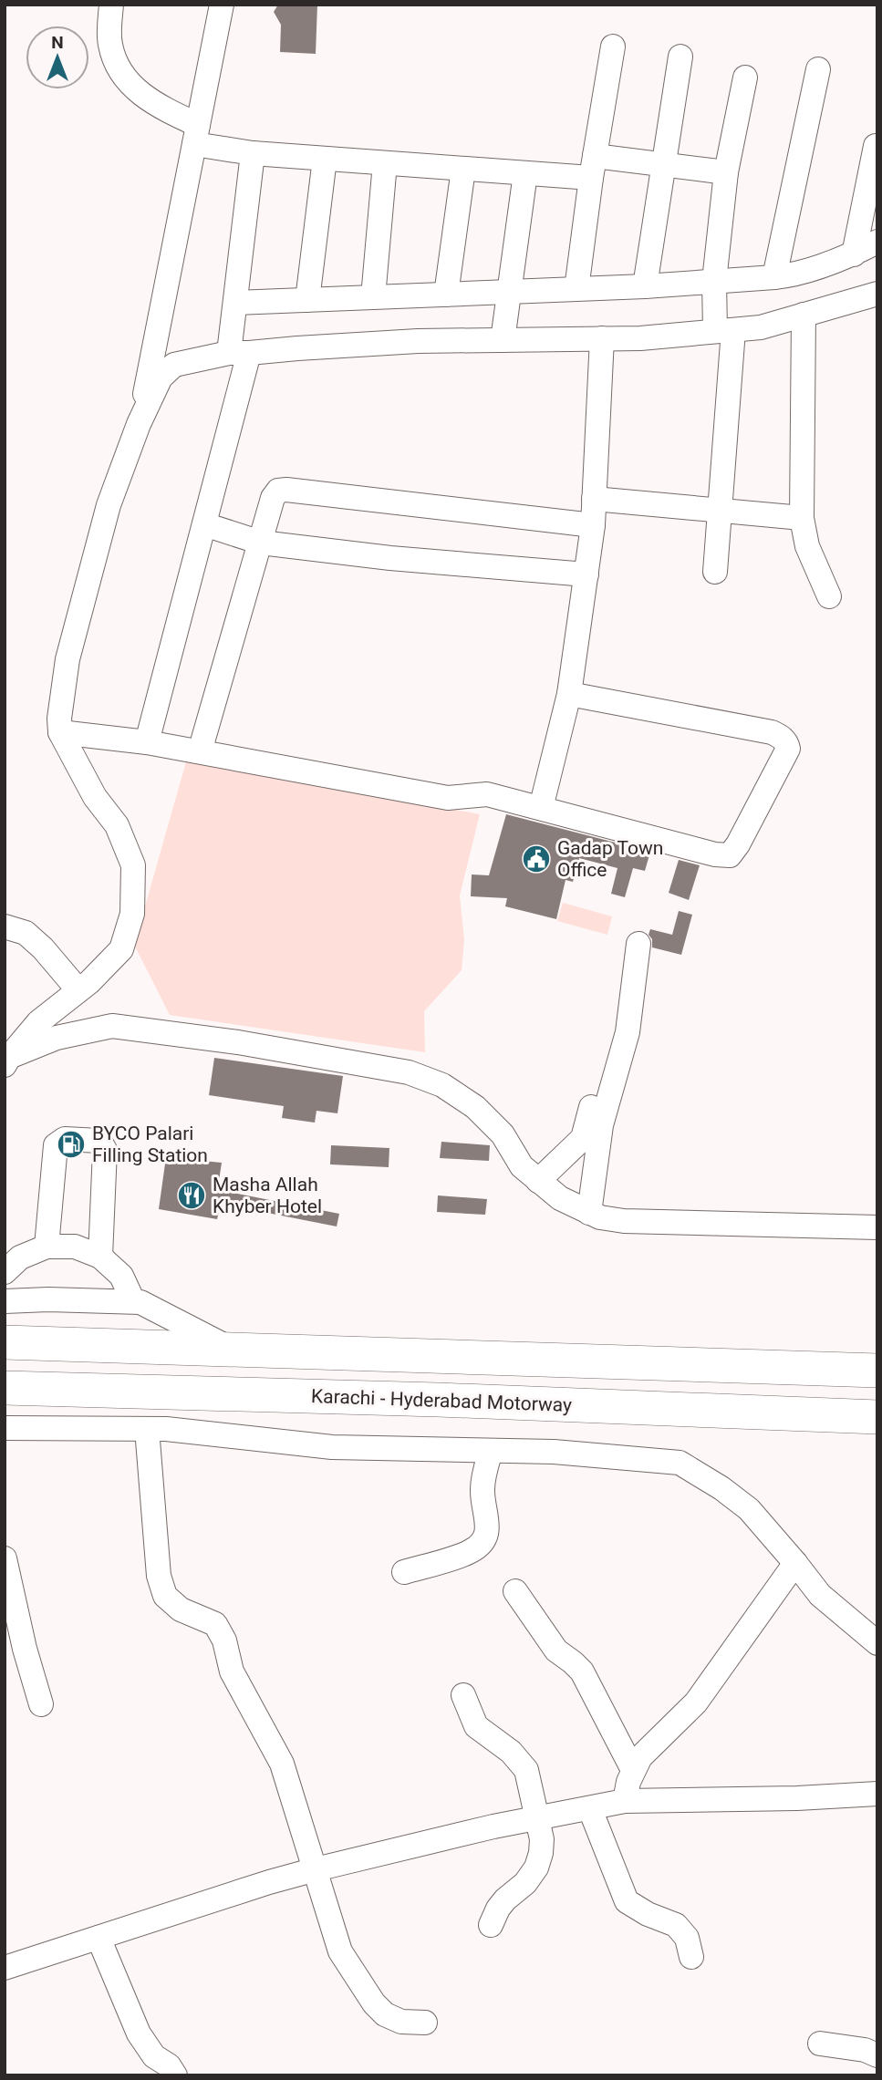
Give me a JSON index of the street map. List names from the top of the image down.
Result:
{
  "streets": {
    "highway": ["Karachi - Hyderabad Motorway"]
  },
  "places": {
    "public building": ["Gadap Town Office"],
    "fuel station": ["BYCO Palari Filling Station"],
    "restaurant": ["Masha Allah Khyber Hotel"]
  },
  "north": "top"
}
